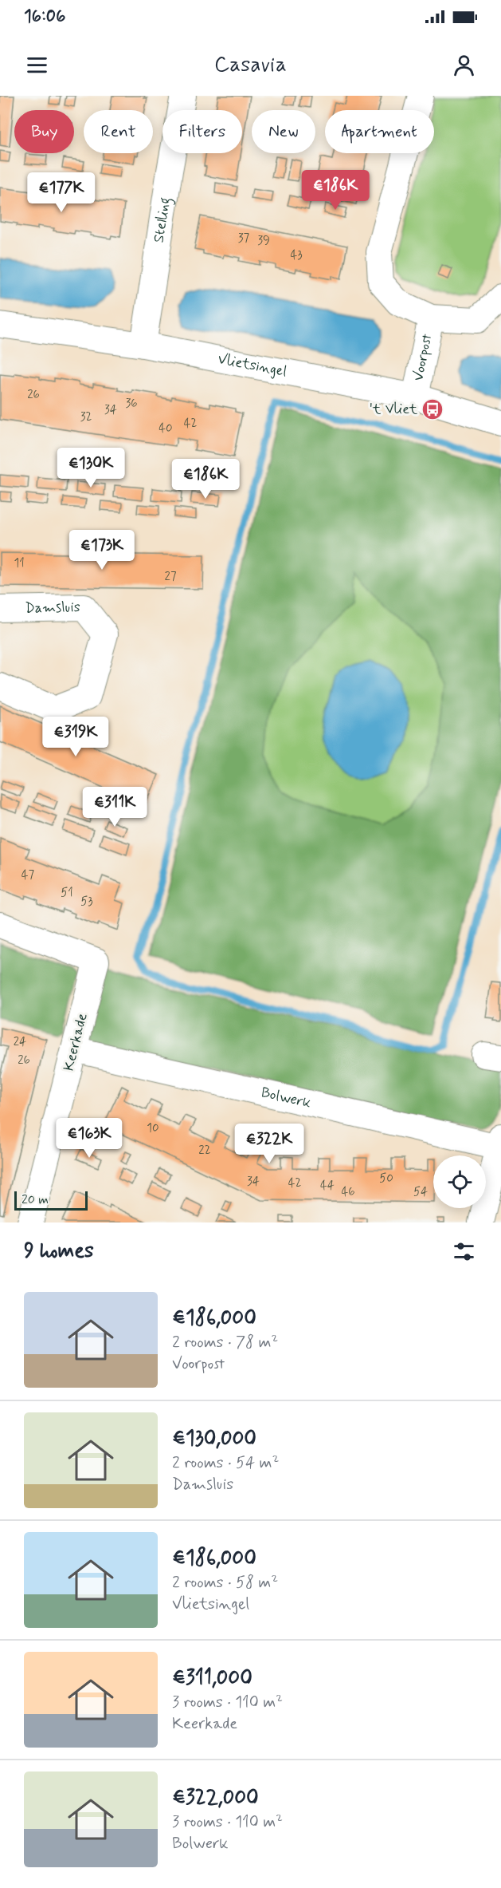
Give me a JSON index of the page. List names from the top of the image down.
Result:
{
  "streets": {
    "street": [
      "Stelling",
      "Voorpost",
      "Vlietsingel",
      "Damsluis",
      "Keerkade",
      "Bolwerk"
    ]
  },
  "crossings": [
    ["Stelling", "Vlietsingel"],
    ["Voorpost", "Vlietsingel"],
    ["Keerkade", "Bolwerk"]
  ],
  "places": {
    "bus stop": ["'t Vliet"]
  },
  "house_numbers": [
    "37",
    "39",
    "43",
    "26",
    "36",
    "34",
    "32",
    "42",
    "40",
    "11",
    "27",
    "47",
    "51",
    "53",
    "24",
    "26",
    "10",
    "22",
    "50",
    "34",
    "42",
    "44",
    "46",
    "54"
  ],
  "scale_bar": "20 m",
  "page": {
    "status": "16:06",
    "header": "Casavia",
    "chip": [
      "Buy",
      "Rent",
      "Filters",
      "New",
      "Apartment"
    ],
    "price": [
      "€186K",
      "€177K",
      "€130K",
      "€186K",
      "€173K",
      "€319K",
      "€311K",
      "€163K",
      "€322K"
    ],
    "scale": "20 m",
    "heading": "9 homes",
    "list": [
      {
        "name": "€186,000",
        "note": "2 rooms · 78 m² · Voorpost"
      },
      {
        "name": "€130,000",
        "note": "2 rooms · 54 m² · Damsluis"
      },
      {
        "name": "€186,000",
        "note": "2 rooms · 58 m² · Vlietsingel"
      },
      {
        "name": "€311,000",
        "note": "3 rooms · 110 m² · Keerkade"
      },
      {
        "name": "€322,000",
        "note": "3 rooms · 110 m² · Bolwerk"
      }
    ]
  }
}
